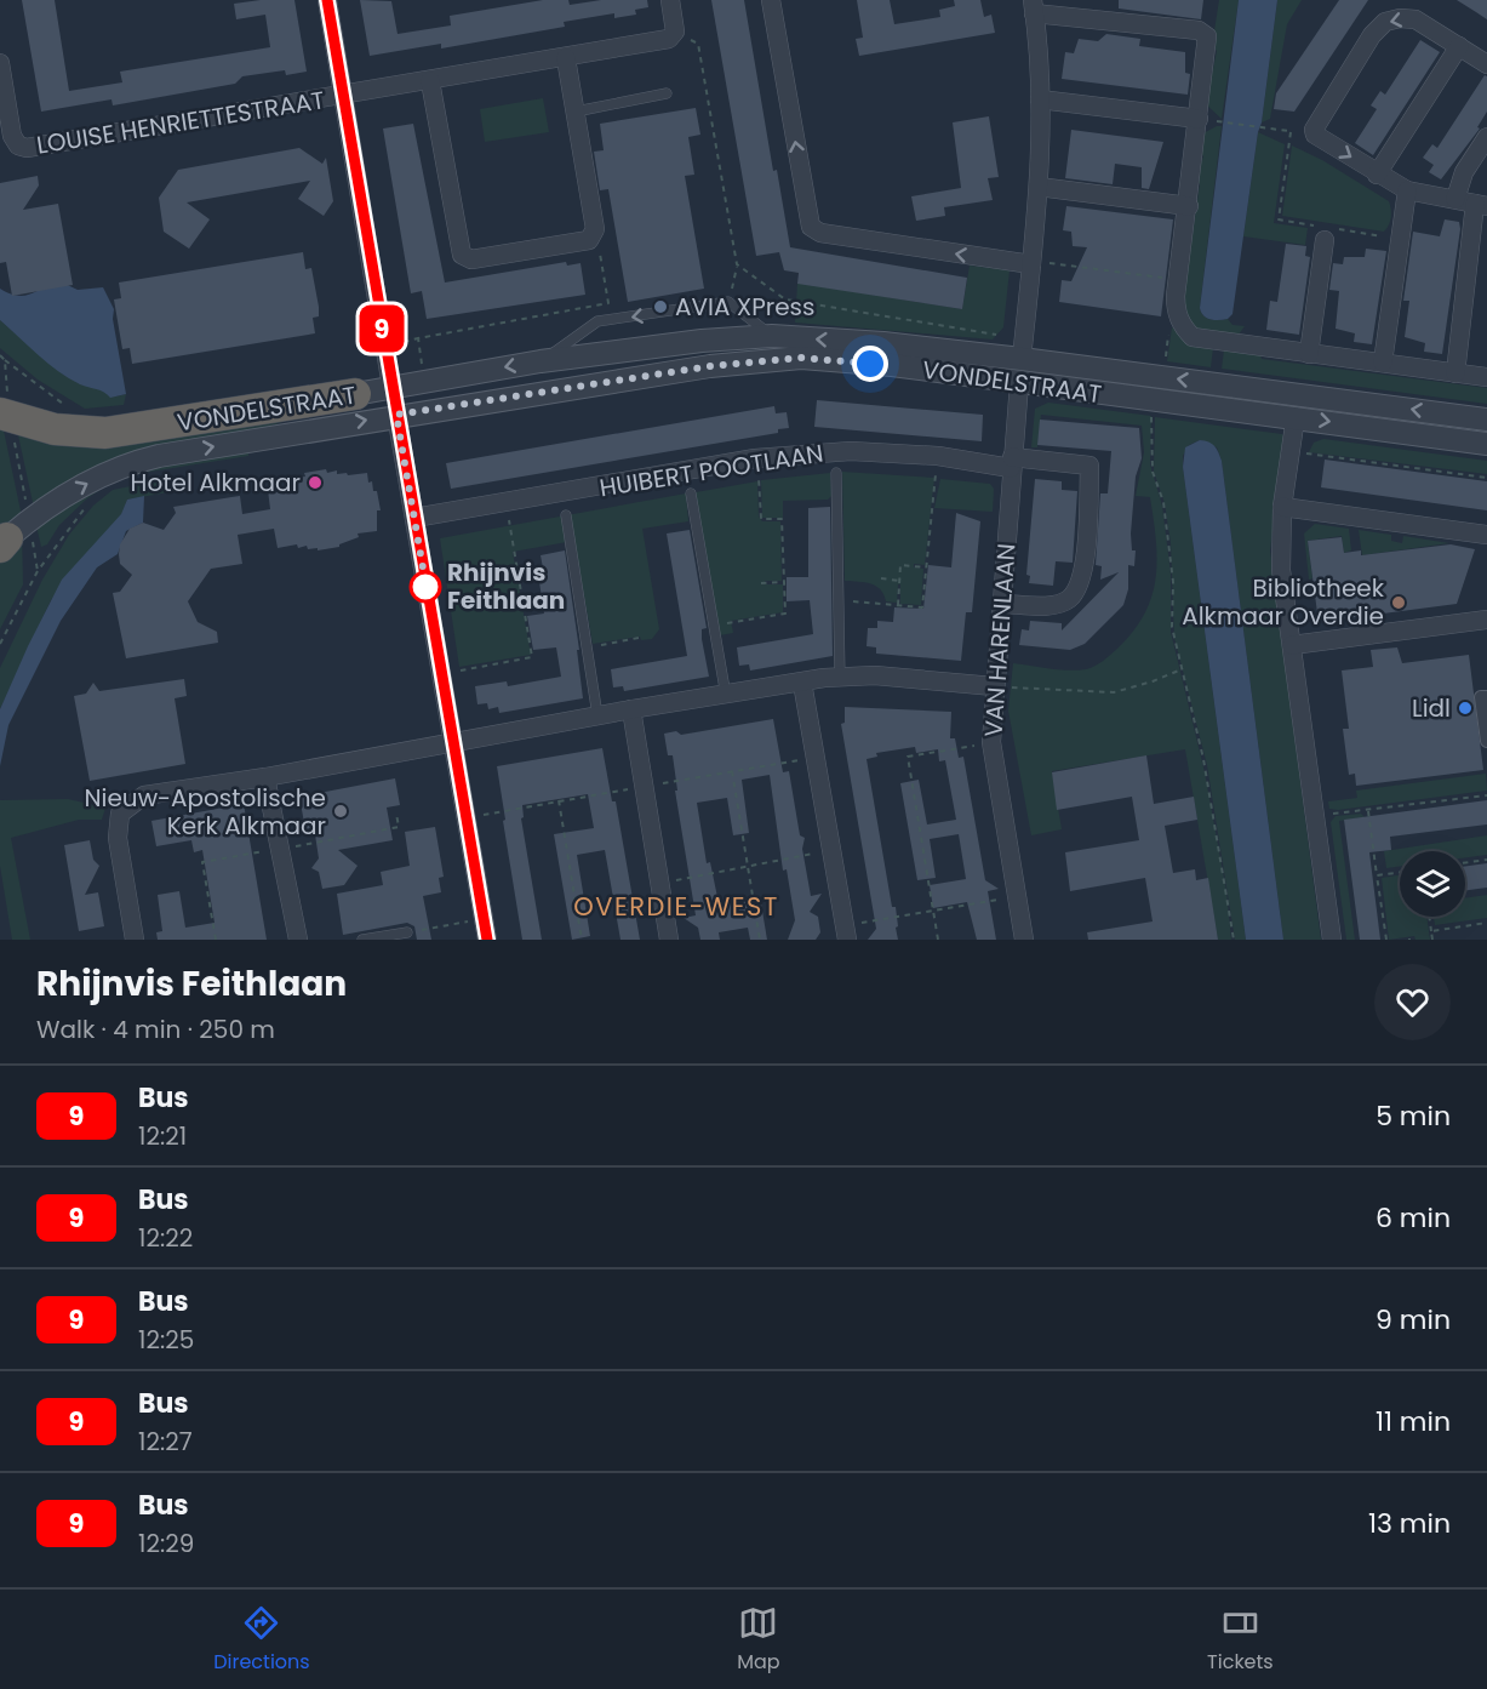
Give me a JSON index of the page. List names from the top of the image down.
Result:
{
  "streets": {
    "highway": ["VONDELSTRAAT"],
    "street": ["LOUISE HENRIETTESTRAAT", "HUIBERT POOTLAAN", "VAN HARENLAAN"]
  },
  "crossings": [
    ["VONDELSTRAAT", "VAN HARENLAAN"],
    ["HUIBERT POOTLAAN", "VAN HARENLAAN"]
  ],
  "districts": ["OVERDIE-WEST"],
  "places": [
    "AVIA XPress",
    "Hotel Alkmaar",
    "Rhijnvis Feithlaan",
    "Bibliotheek Alkmaar Overdie",
    "Lidl",
    "Nieuw-Apostolische Kerk Alkmaar"
  ],
  "lines": ["bus line 9"],
  "page": {
    "on_map": "9",
    "heading": ["Rhijnvis Feithlaan", "Walk · 4 min · 250 m"],
    "list": [
      {
        "mark": "9",
        "name": "Bus",
        "note": "12:21",
        "value": "5 min"
      },
      {
        "mark": "9",
        "name": "Bus",
        "note": "12:22",
        "value": "6 min"
      },
      {
        "mark": "9",
        "name": "Bus",
        "note": "12:25",
        "value": "9 min"
      },
      {
        "mark": "9",
        "name": "Bus",
        "note": "12:27",
        "value": "11 min"
      },
      {
        "mark": "9",
        "name": "Bus",
        "note": "12:29",
        "value": "13 min"
      }
    ],
    "tabs": ["Directions", "Map", "Tickets"]
  }
}
